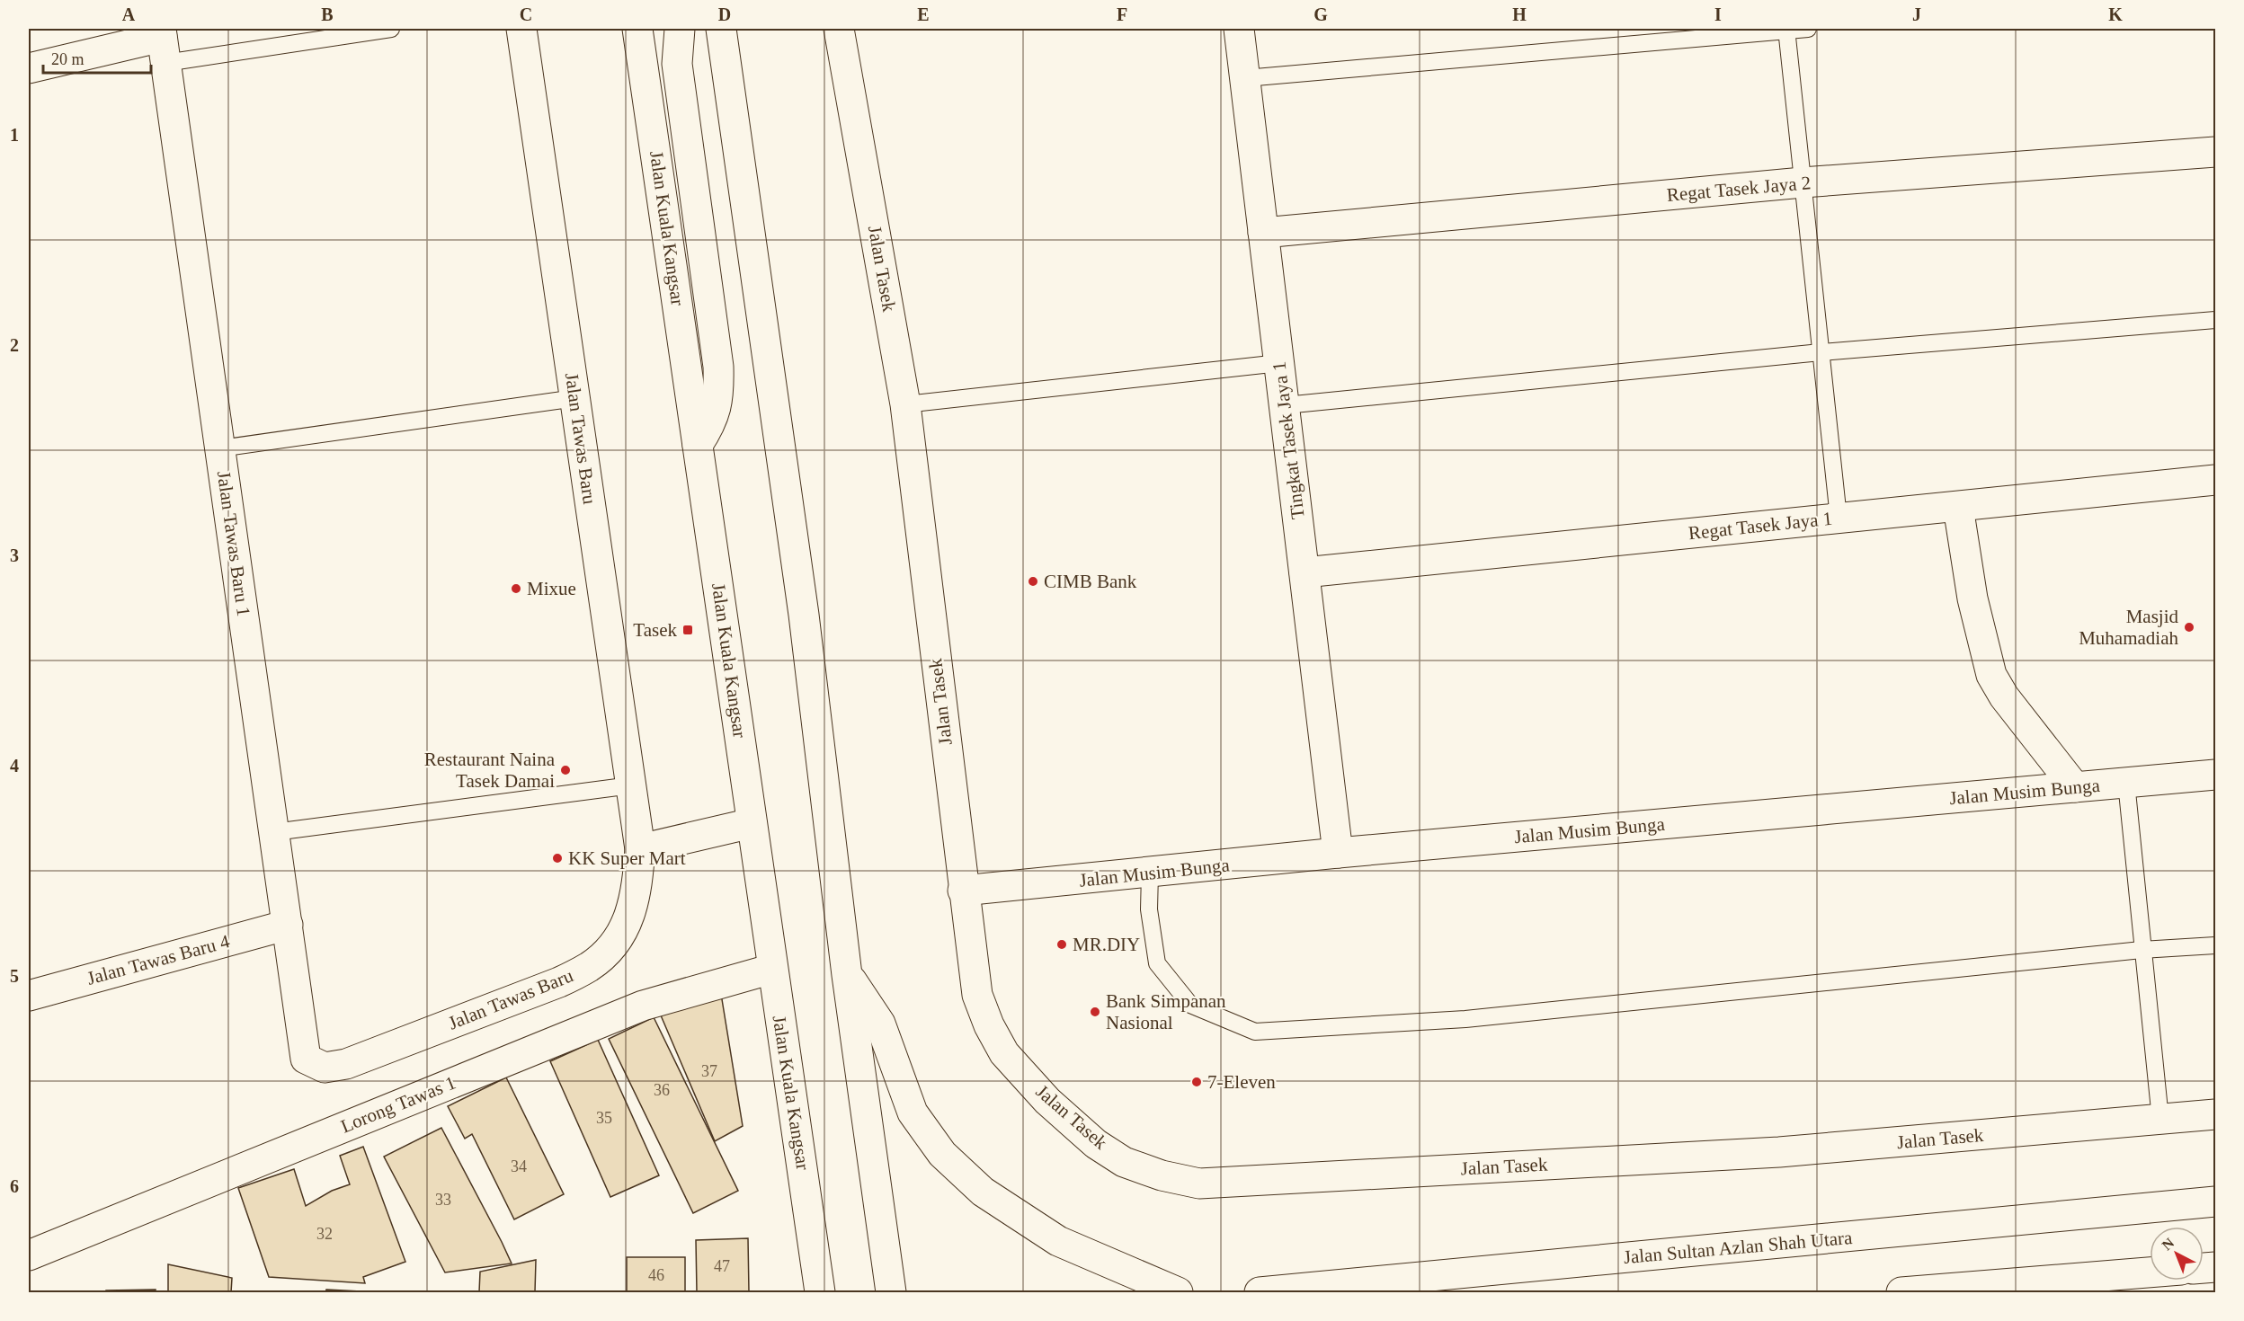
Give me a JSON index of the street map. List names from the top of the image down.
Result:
{
  "streets": {
    "main road": [
      "Regat Tasek Jaya 2",
      "Jalan Kuala Kangsar",
      "Jalan Tasek",
      "Jalan Tawas Baru",
      "Tingkat Tasek Jaya 1",
      "Regat Tasek Jaya 1",
      "Jalan Tawas Baru 1",
      "Jalan Musim Bunga",
      "Jalan Tawas Baru 4",
      "Lorong Tawas 1",
      "Jalan Sultan Azlan Shah Utara"
    ]
  },
  "crossings": [
    ["Regat Tasek Jaya 2", "Tingkat Tasek Jaya 1"],
    ["Jalan Kuala Kangsar", "Lorong Tawas 1"],
    ["Jalan Tasek", "Jalan Musim Bunga"],
    ["Jalan Tawas Baru", "Jalan Tawas Baru 1"],
    ["Tingkat Tasek Jaya 1", "Regat Tasek Jaya 1"],
    ["Tingkat Tasek Jaya 1", "Jalan Musim Bunga"],
    ["Jalan Tawas Baru 1", "Jalan Tawas Baru 4"]
  ],
  "places": {
    "other": [
      "CIMB Bank",
      "Mixue",
      "Masjid Muhamadiah",
      "Restaurant Naina Tasek Damai",
      "KK Super Mart",
      "MR.DIY",
      "Bank Simpanan Nasional",
      "7-Eleven"
    ],
    "transit": ["Tasek"]
  },
  "house_numbers": [
    "37",
    "36",
    "35",
    "34",
    "33",
    "32",
    "47",
    "46"
  ],
  "scale_bar": "20 m",
  "north": "top left",
  "grid": {
    "columns": [
      "A",
      "B",
      "C",
      "D",
      "E",
      "F",
      "G",
      "H",
      "I",
      "J",
      "K"
    ],
    "rows": [
      "1",
      "2",
      "3",
      "4",
      "5",
      "6"
    ]
  }
}
